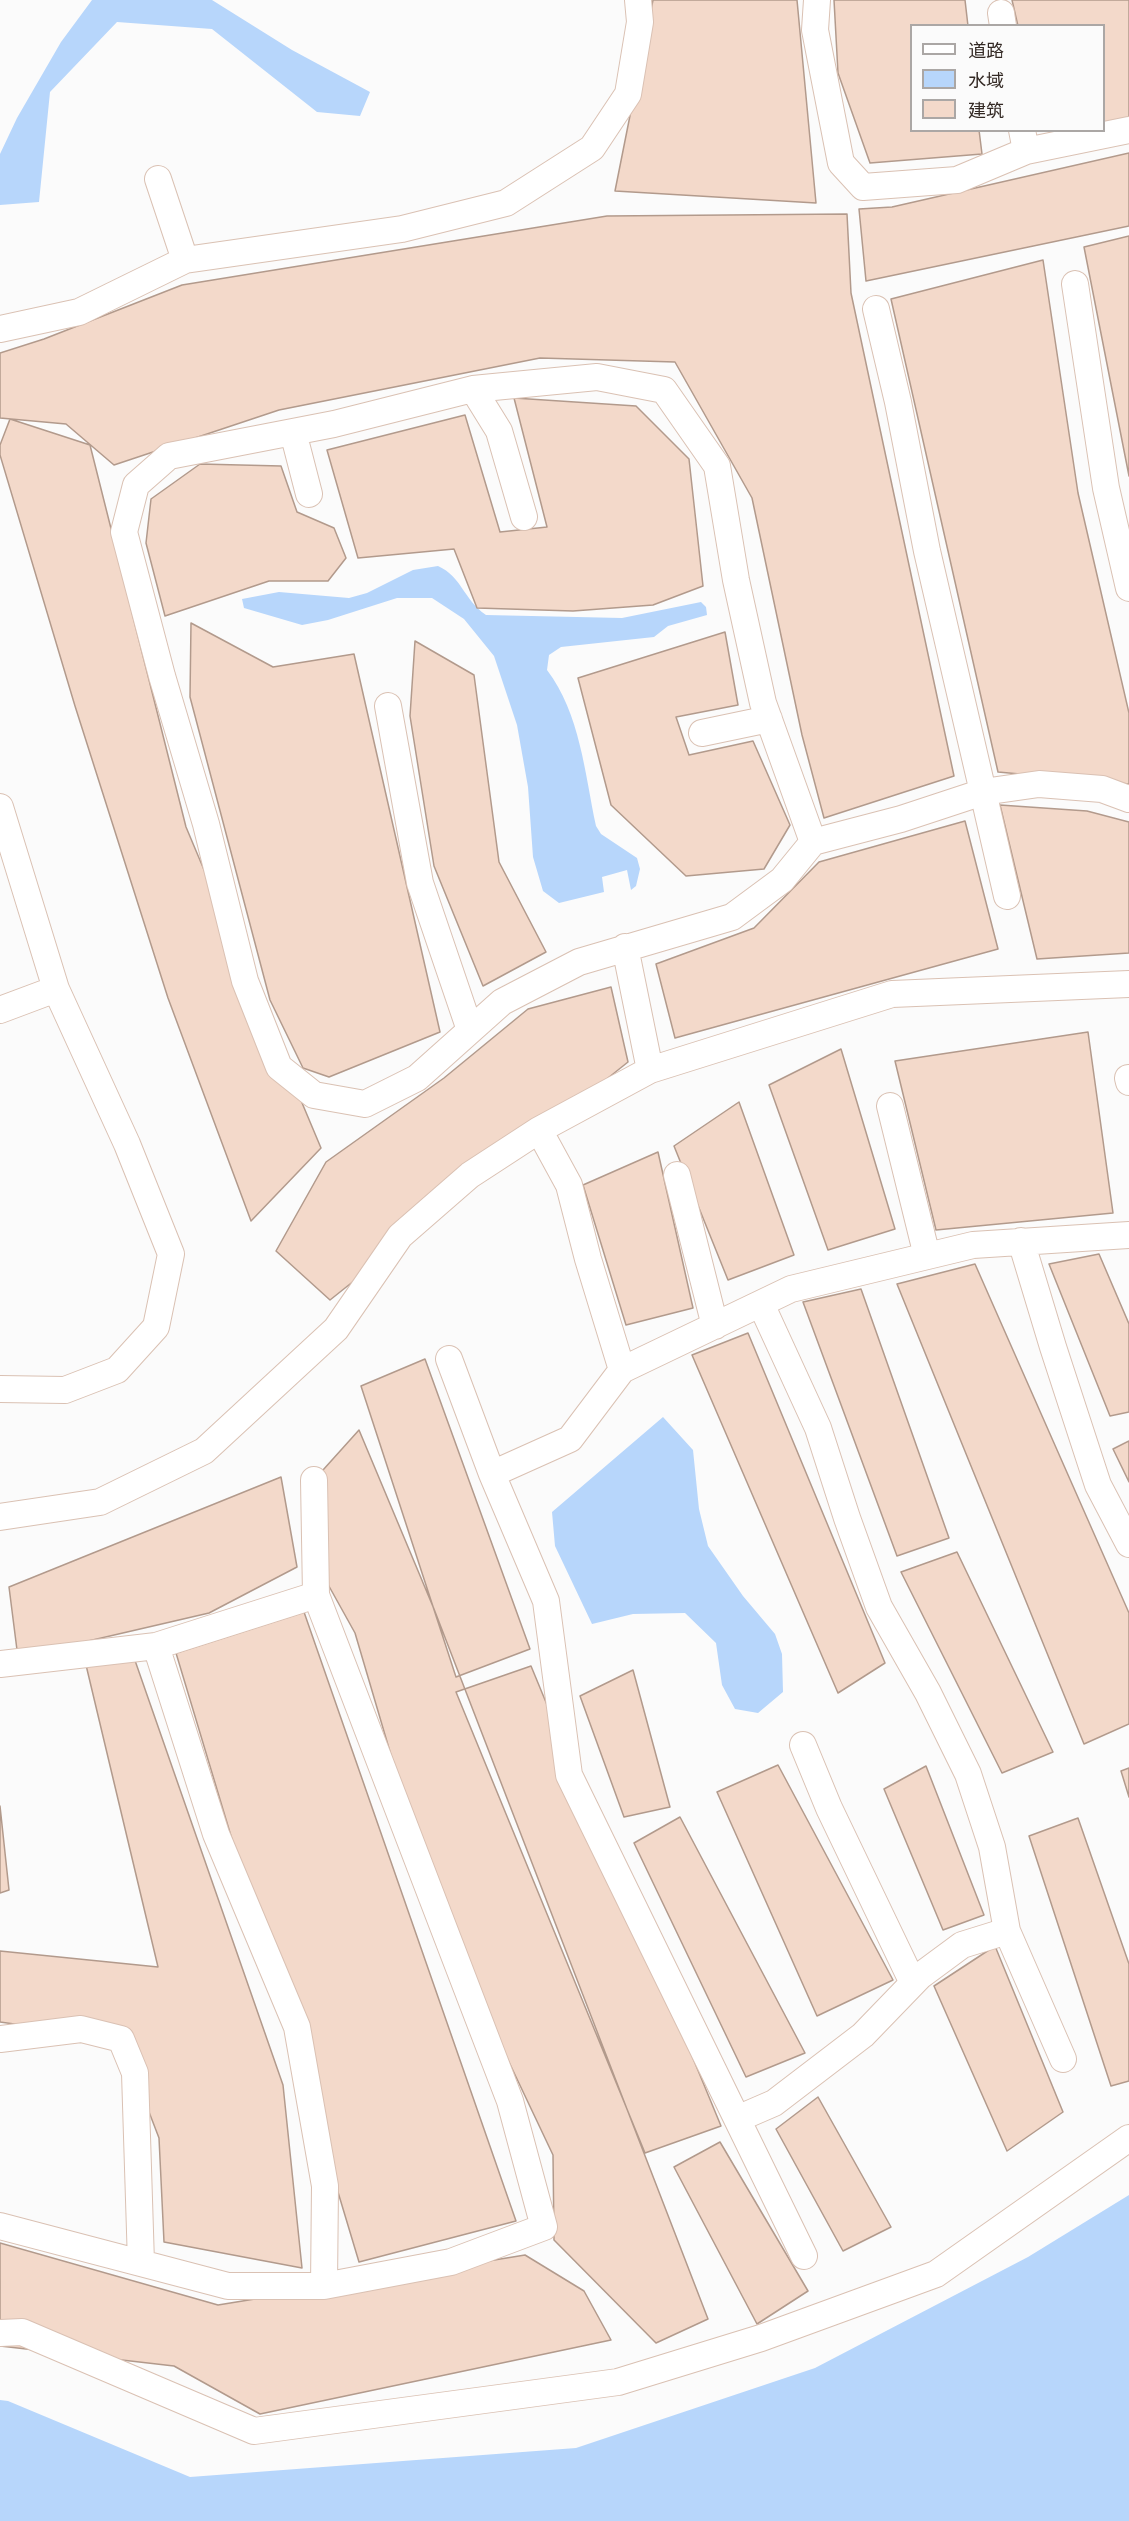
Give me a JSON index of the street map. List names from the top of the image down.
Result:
{
  "legend": ["道路", "水域", "建筑"]
}
